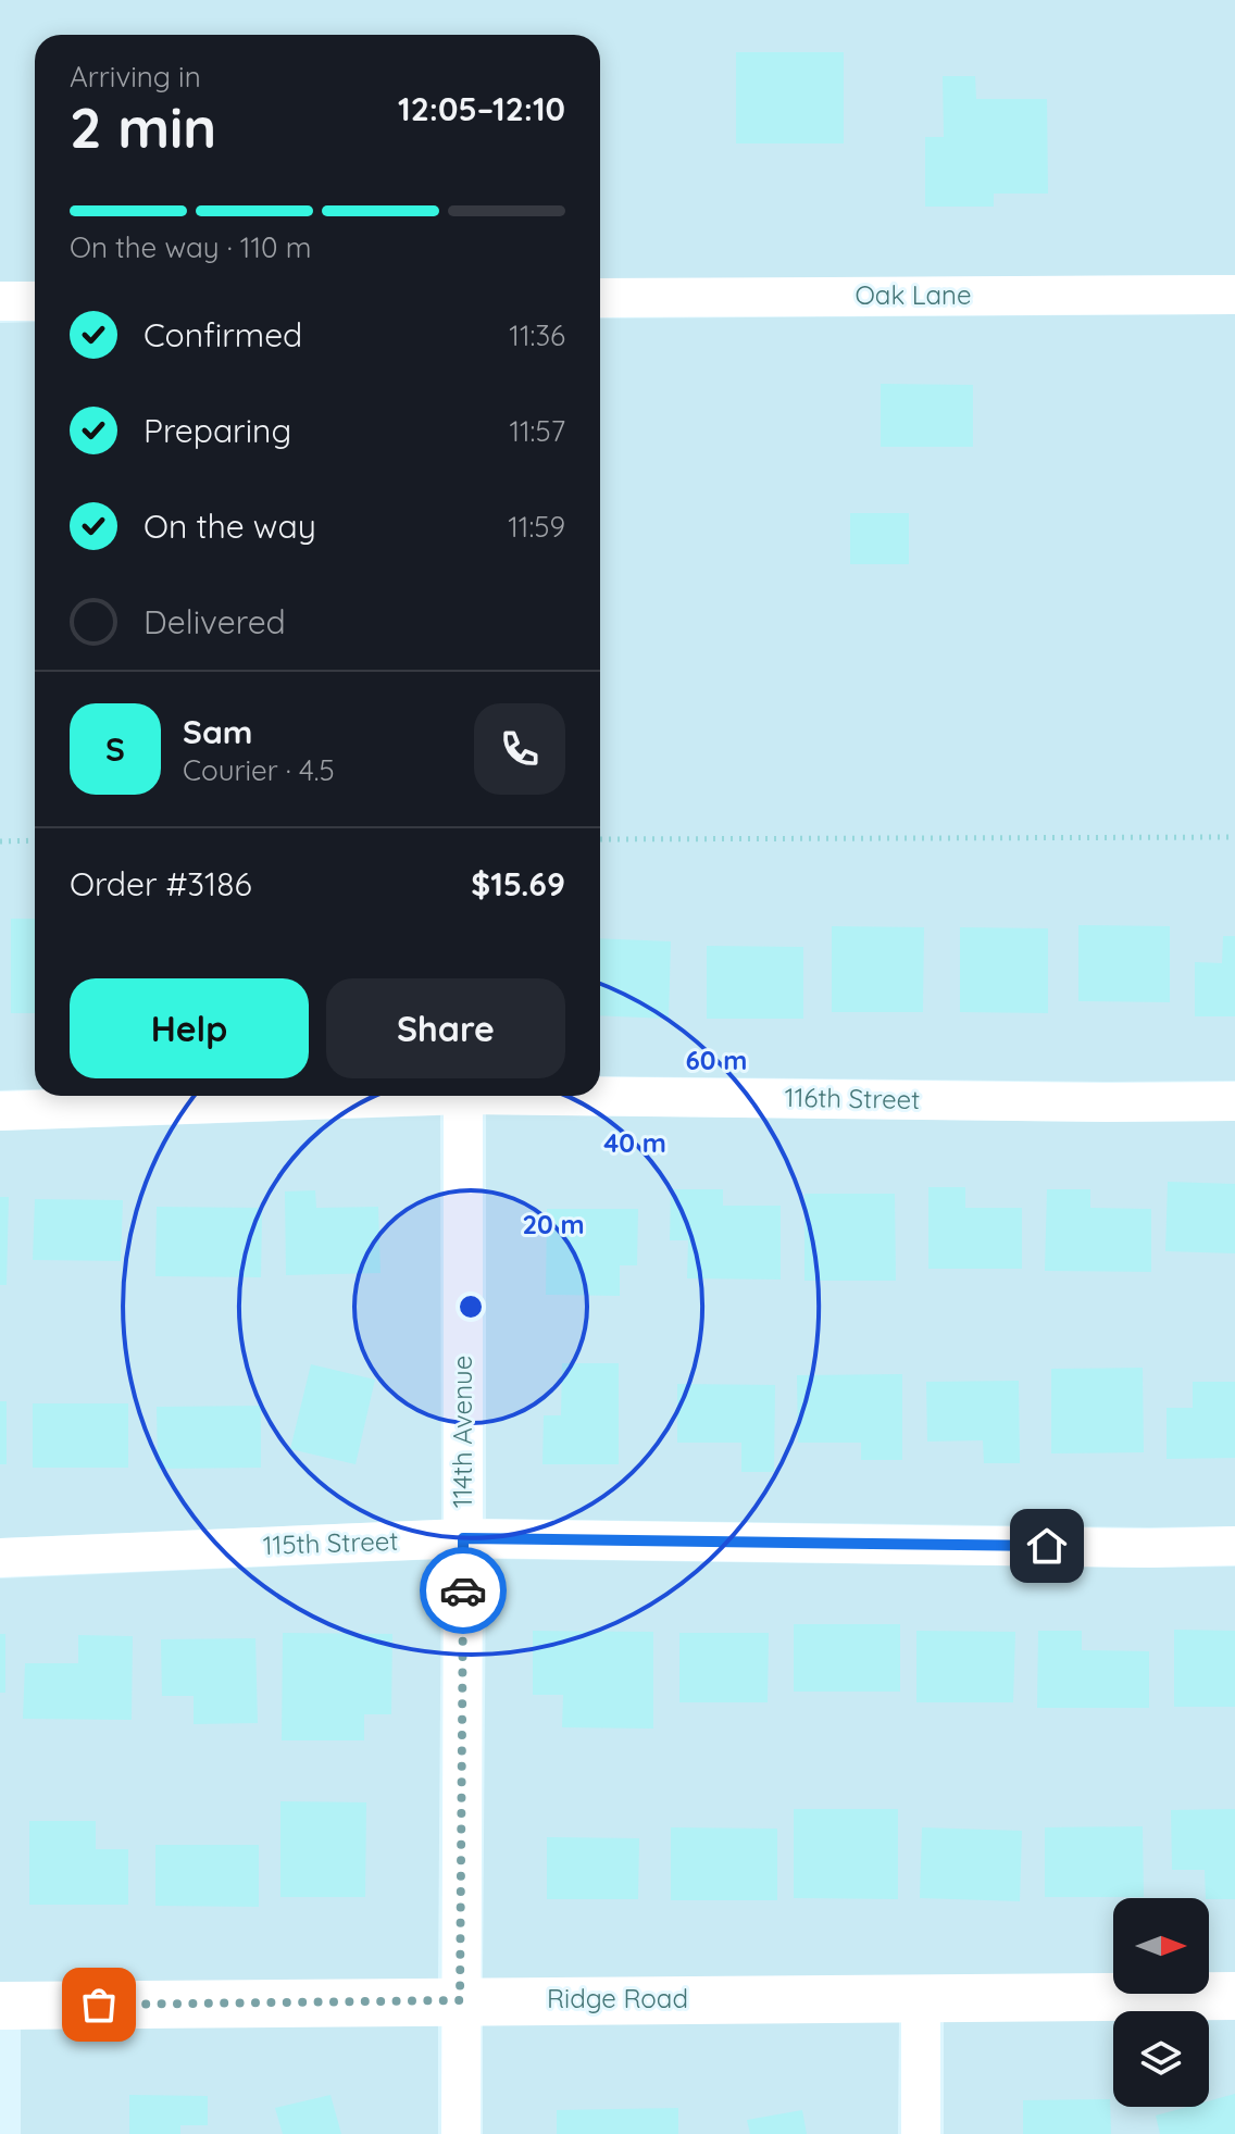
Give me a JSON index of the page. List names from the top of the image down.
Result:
{
  "streets": {
    "street": [
      "Oak Lane",
      "116th Street",
      "114th Avenue",
      "115th Street",
      "Ridge Road"
    ]
  },
  "crossings": [
    ["114th Avenue", "115th Street"],
    ["114th Avenue", "Ridge Road"]
  ],
  "north": "right",
  "page": {
    "heading": ["2 min", "Arriving in", "12:05–12:10"],
    "panel": [
      "Sam",
      "Courier · 4.5",
      "Order #3186",
      "$15.69"
    ],
    "bar": "On the way · 110 m",
    "list": [
      ["Confirmed", "11:36"],
      ["Preparing", "11:57"],
      ["On the way", "11:59"],
      "Delivered"
    ],
    "round": "S",
    "buttons": ["Help", "Share"]
  },
  "rings": ["60 m", "40 m", "20 m"]
}
